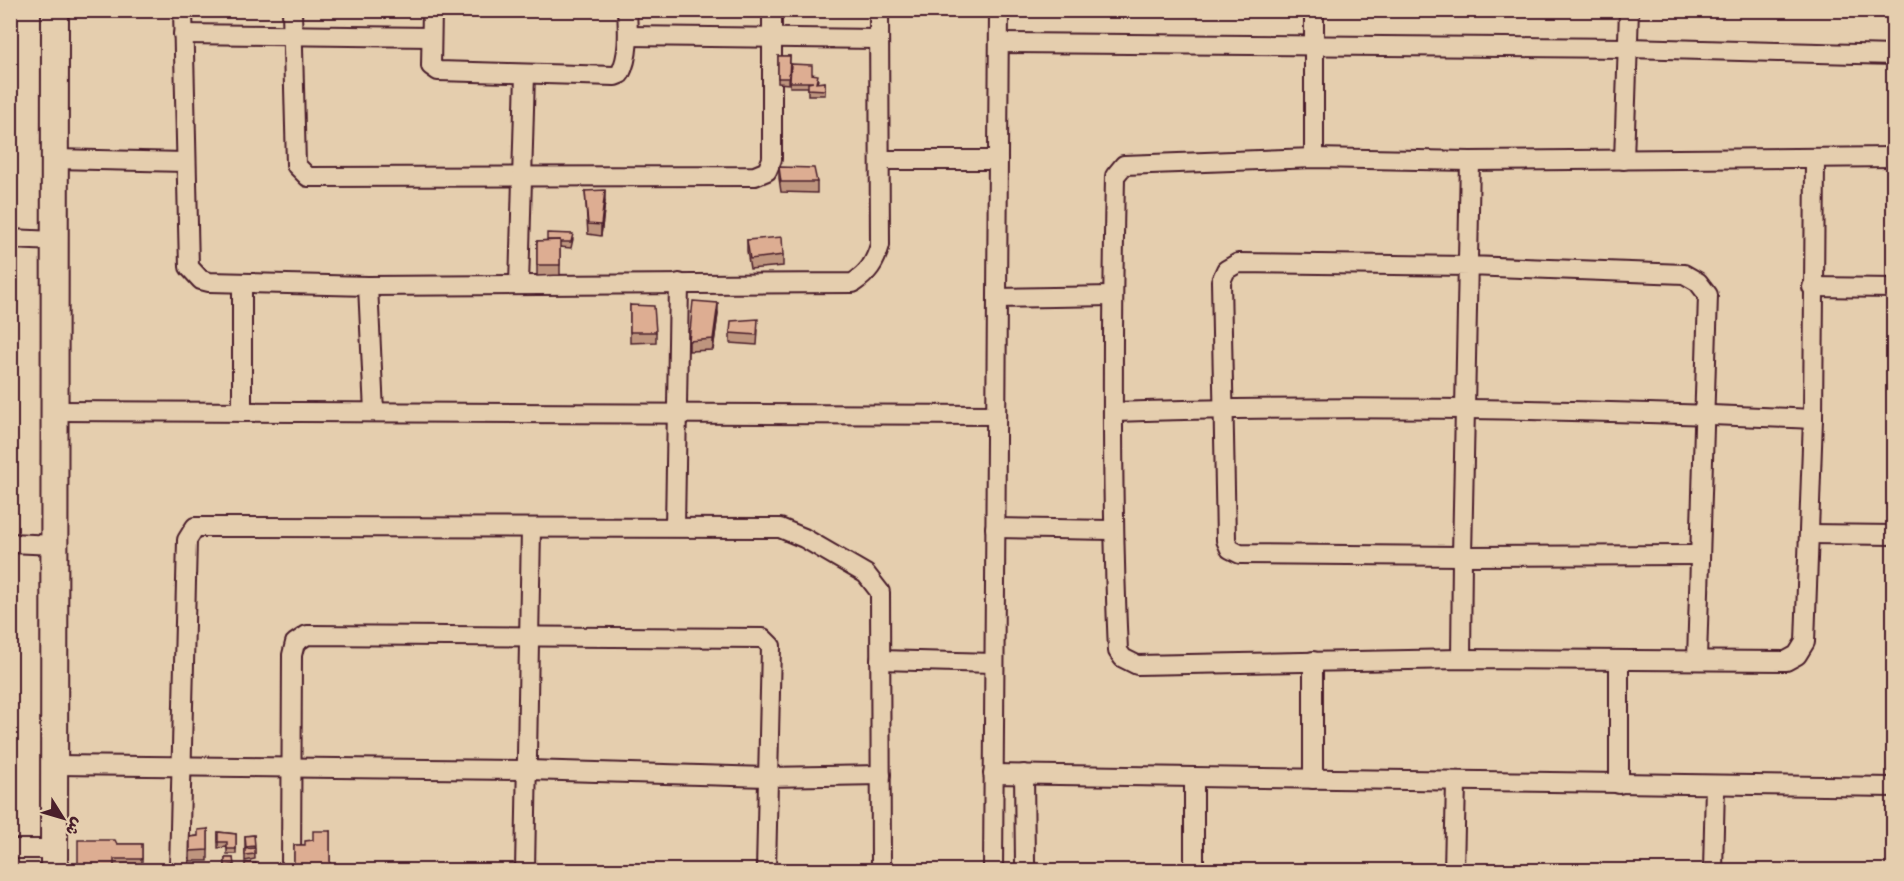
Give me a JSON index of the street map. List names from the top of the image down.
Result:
{
  "north": "bottom right"
}
